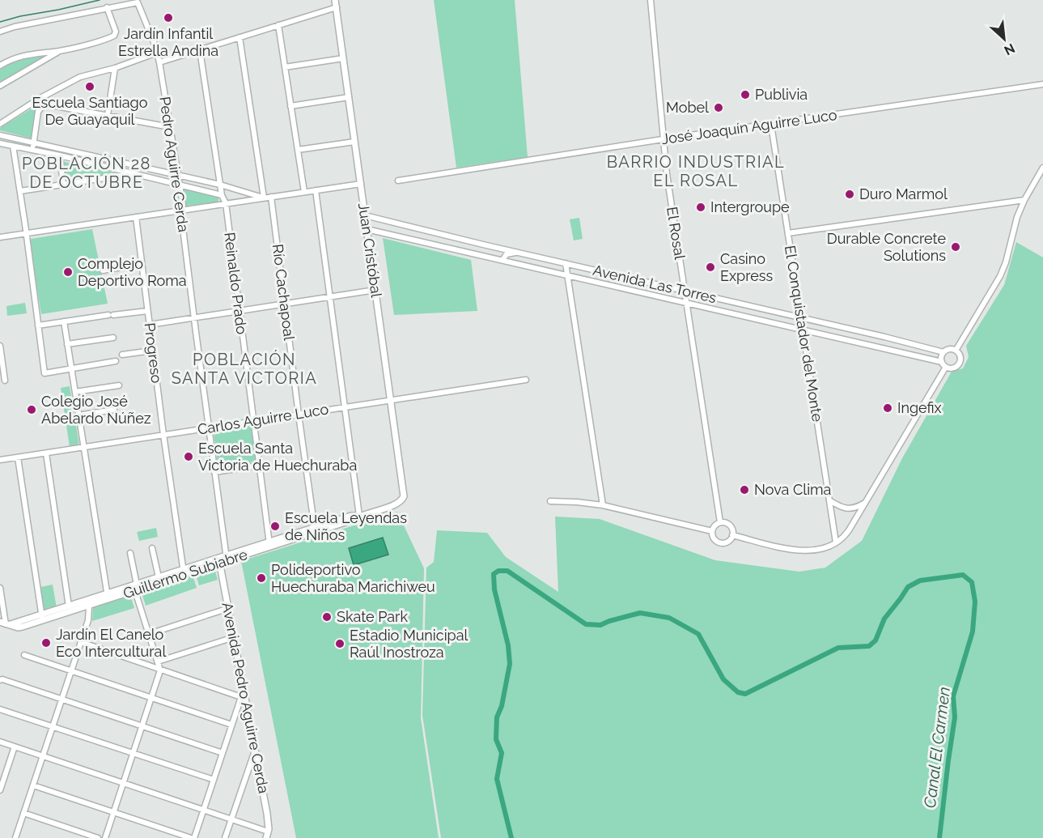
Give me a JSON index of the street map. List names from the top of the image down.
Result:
{
  "streets": {
    "street": [
      "José Joaquín Aguirre Luco",
      "Pedro Aguirre Cerda",
      "El Rosal",
      "Juan Cristóbal",
      "Reinaldo Prado",
      "Avenida Las Torres",
      "Río Cachapoal",
      "El Conquistador del Monte",
      "Progreso",
      "Carlos Aguirre Luco",
      "Guillermo Subiabre",
      "Avenida Pedro Aguirre Cerda"
    ]
  },
  "crossings": [
    ["José Joaquín Aguirre Luco", "El Rosal"],
    ["José Joaquín Aguirre Luco", "El Conquistador del Monte"],
    ["Pedro Aguirre Cerda", "Carlos Aguirre Luco"],
    ["Pedro Aguirre Cerda", "Guillermo Subiabre"],
    ["El Rosal", "Avenida Las Torres"],
    ["Juan Cristóbal", "Avenida Las Torres"],
    ["Juan Cristóbal", "Carlos Aguirre Luco"],
    ["Juan Cristóbal", "Guillermo Subiabre"],
    ["Reinaldo Prado", "Carlos Aguirre Luco"],
    ["Reinaldo Prado", "Guillermo Subiabre"],
    ["Avenida Las Torres", "El Conquistador del Monte"],
    ["Río Cachapoal", "Carlos Aguirre Luco"],
    ["Río Cachapoal", "Guillermo Subiabre"],
    ["Progreso", "Carlos Aguirre Luco"],
    ["Progreso", "Guillermo Subiabre"],
    ["Guillermo Subiabre", "Avenida Pedro Aguirre Cerda"]
  ],
  "districts": ["BARRIO INDUSTRIAL EL ROSAL", "POBLACIÓN 28 DE OCTUBRE", "POBLACIÓN SANTA VICTORIA"],
  "water": ["Canal El Carmen"],
  "places": [
    "Jardín Infantil Estrella Andina",
    "Escuela Santiago De Guayaquil",
    "Publivia",
    "Mobel",
    "Duro Marmol",
    "Intergroupe",
    "Durable Concrete Solutions",
    "Casino Express",
    "Complejo Deportivo Roma",
    "Ingefix",
    "Colegio José Abelardo Núñez",
    "Escuela Santa Victoria de Huechuraba",
    "Nova Clima",
    "Escuela Leyendas de Niños",
    "Polideportivo Huechuraba Marichiweu",
    "Skate Park",
    "Jardín El Canelo Eco Intercultural",
    "Estadio Municipal Raúl Inostroza"
  ],
  "north": "bottom right"
}
